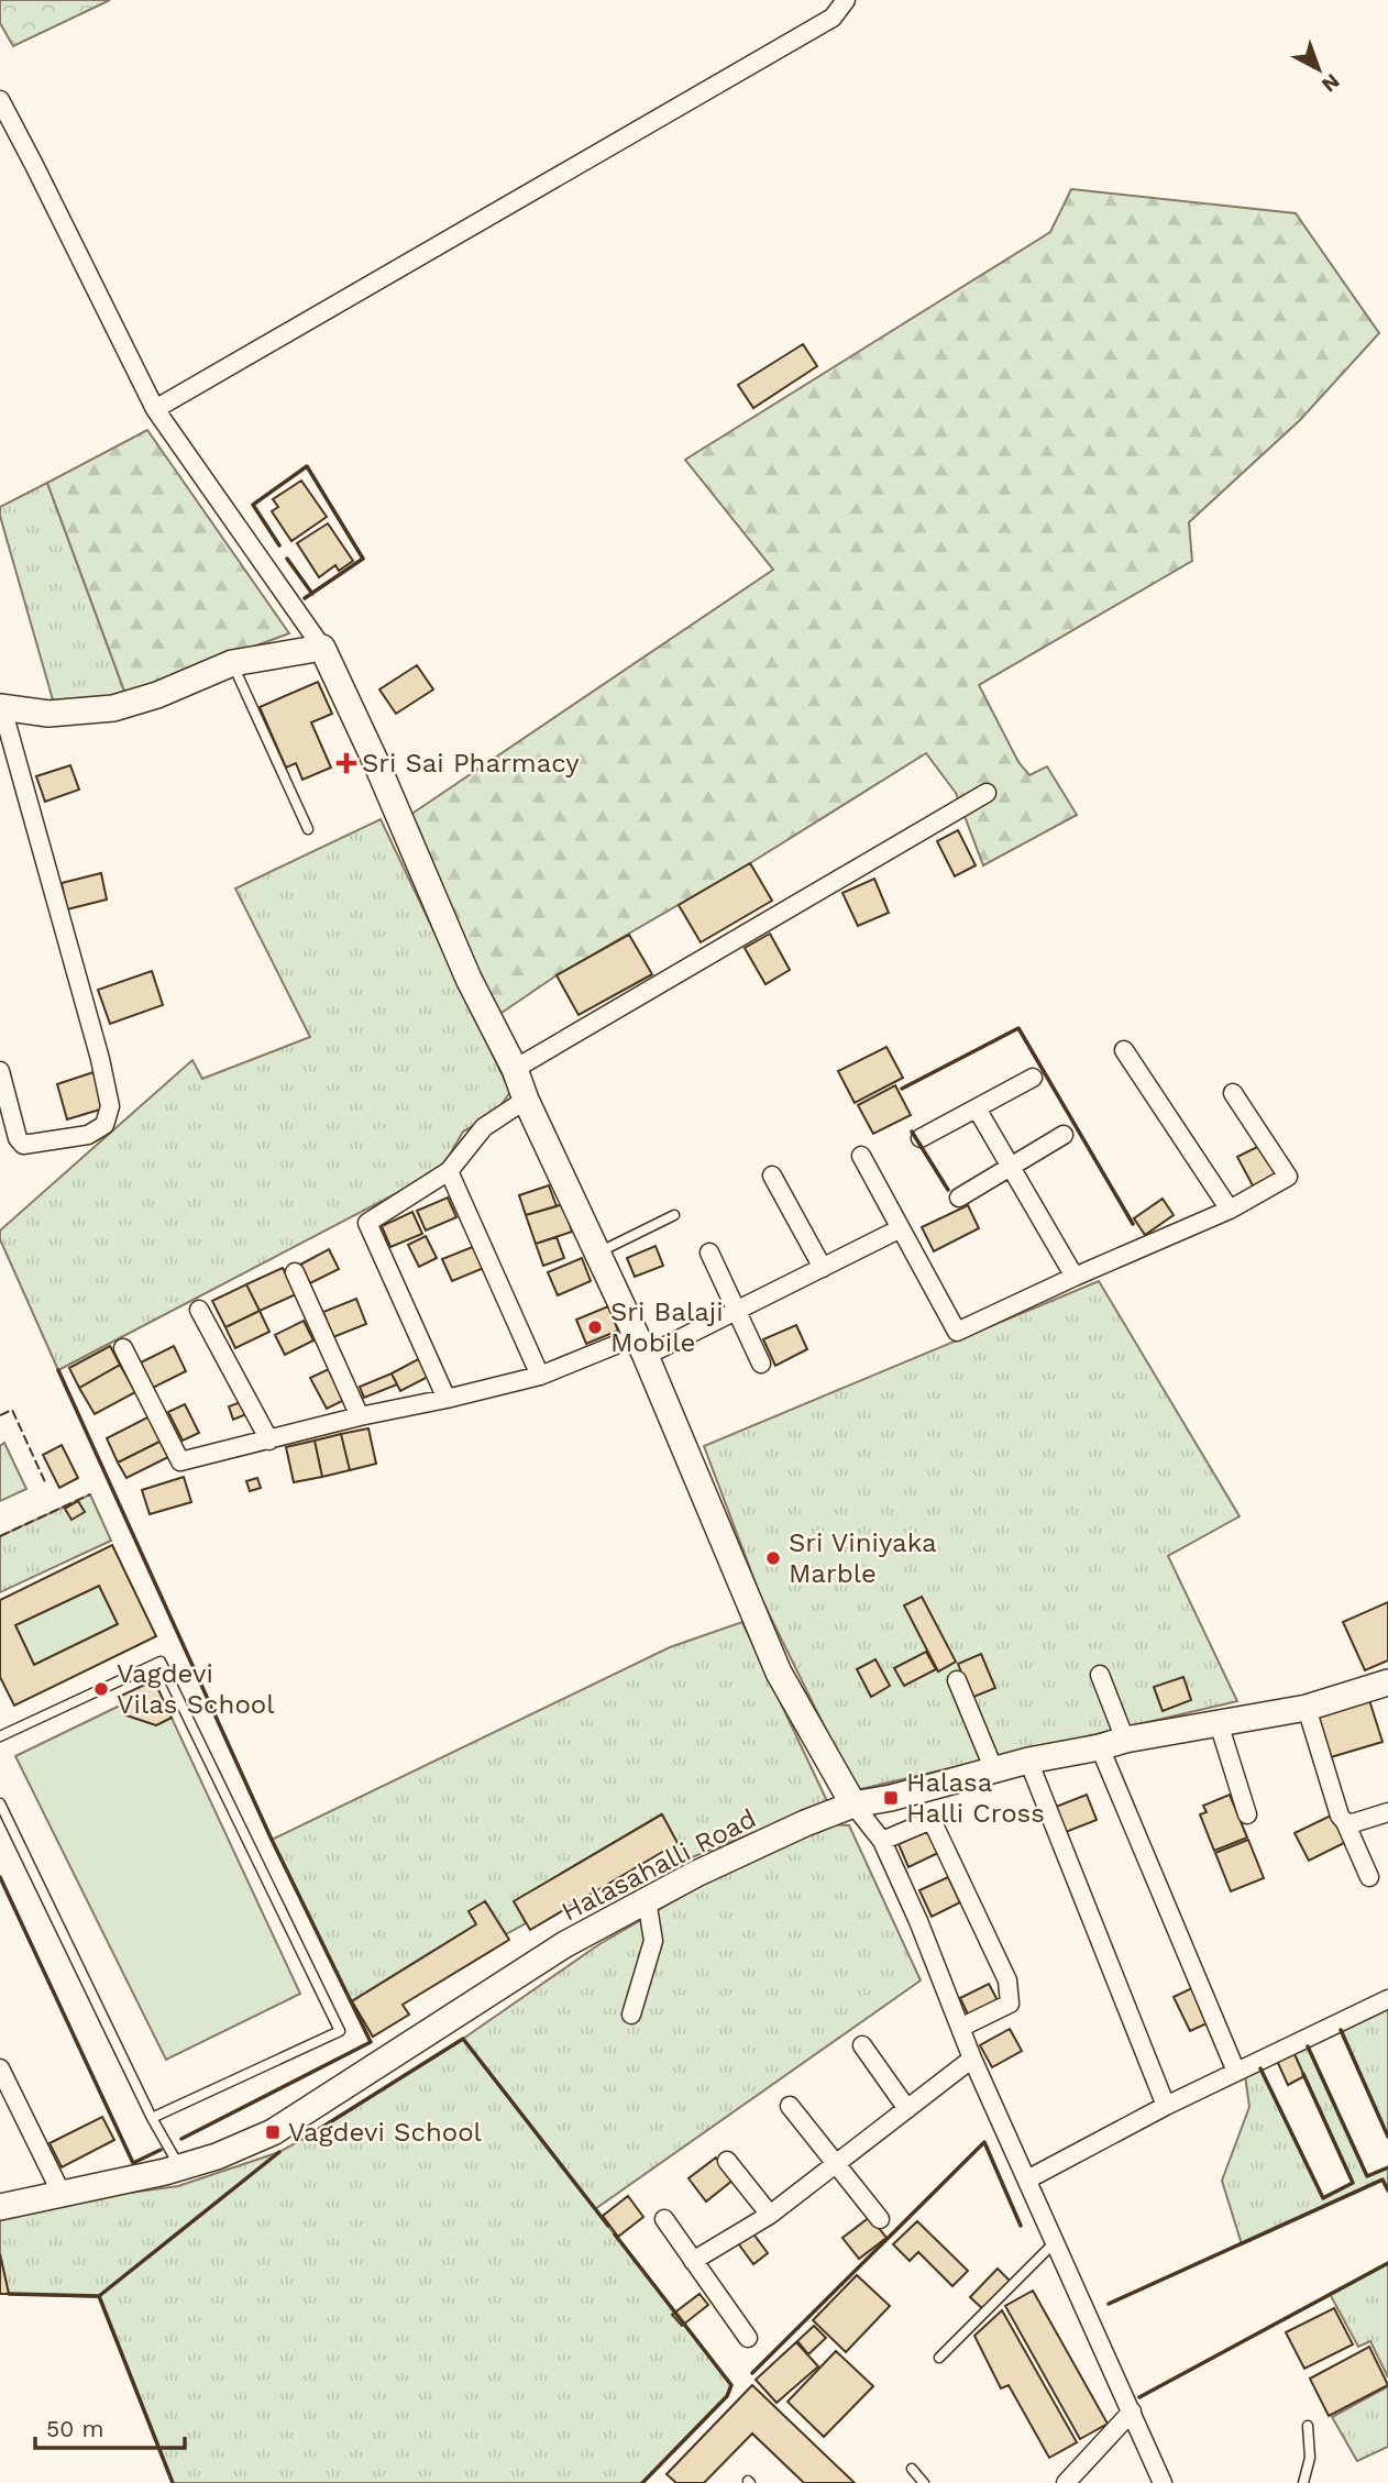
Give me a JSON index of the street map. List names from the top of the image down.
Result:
{
  "streets": {
    "street": ["Halasahalli Road"]
  },
  "places": {
    "health": ["Sri Sai Pharmacy"],
    "other": ["Sri Balaji Mobile", "Sri Viniyaka Marble", "Vagdevi Vilas School"],
    "transit": ["Halasa Halli Cross", "Vagdevi School"]
  },
  "scale_bar": "50 m",
  "north": "bottom right"
}
